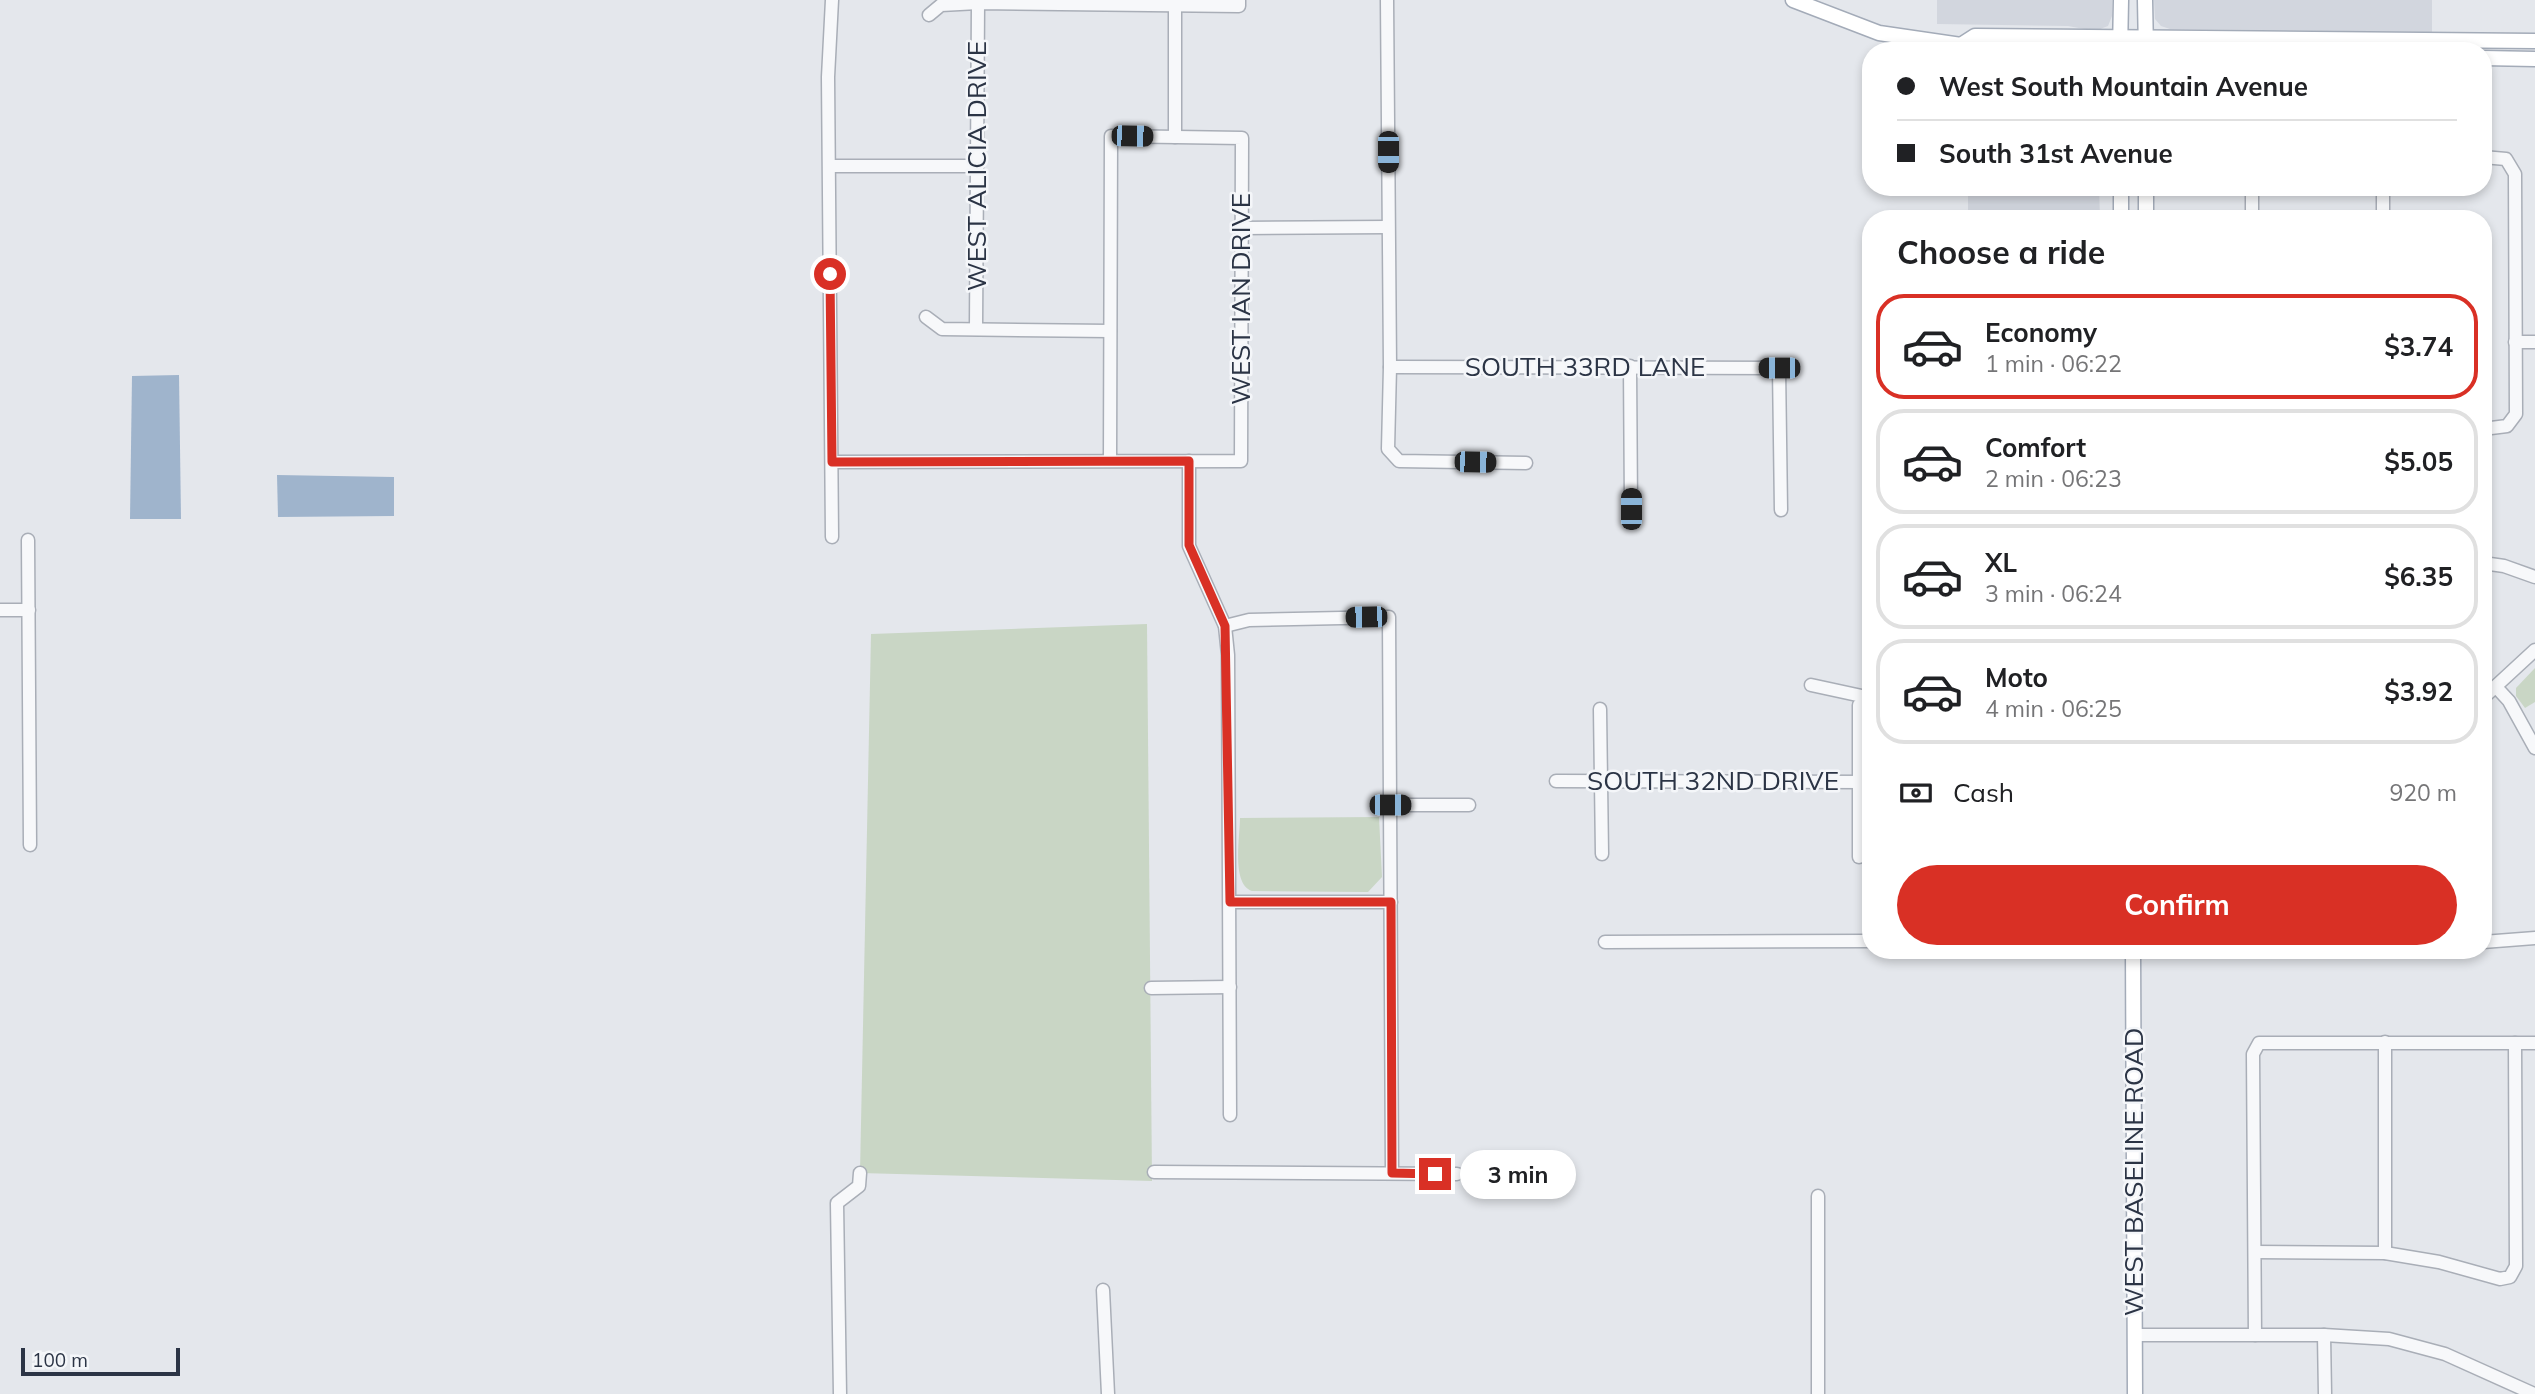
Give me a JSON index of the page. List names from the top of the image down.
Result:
{
  "streets": {
    "main road": ["WEST BASELINE ROAD"],
    "street": [
      "WEST ALICIA DRIVE",
      "WEST IAN DRIVE",
      "SOUTH 33RD LANE",
      "SOUTH 32ND DRIVE"
    ]
  },
  "scale_bar": "100 m",
  "page": {
    "banner": ["West South Mountain Avenue", "South 31st Avenue"],
    "heading": "Choose a ride",
    "list": [
      {
        "name": "Economy",
        "note": "1 min · 06:22",
        "value": "$3.74"
      },
      {
        "name": "Comfort",
        "note": "2 min · 06:23",
        "value": "$5.05"
      },
      {
        "name": "XL",
        "note": "3 min · 06:24",
        "value": "$6.35"
      },
      {
        "name": "Moto",
        "note": "4 min · 06:25",
        "value": "$3.92"
      }
    ],
    "pay": ["Cash", "920 m"],
    "buttons": "Confirm",
    "bubble": "3 min",
    "scale": "100 m"
  }
}
